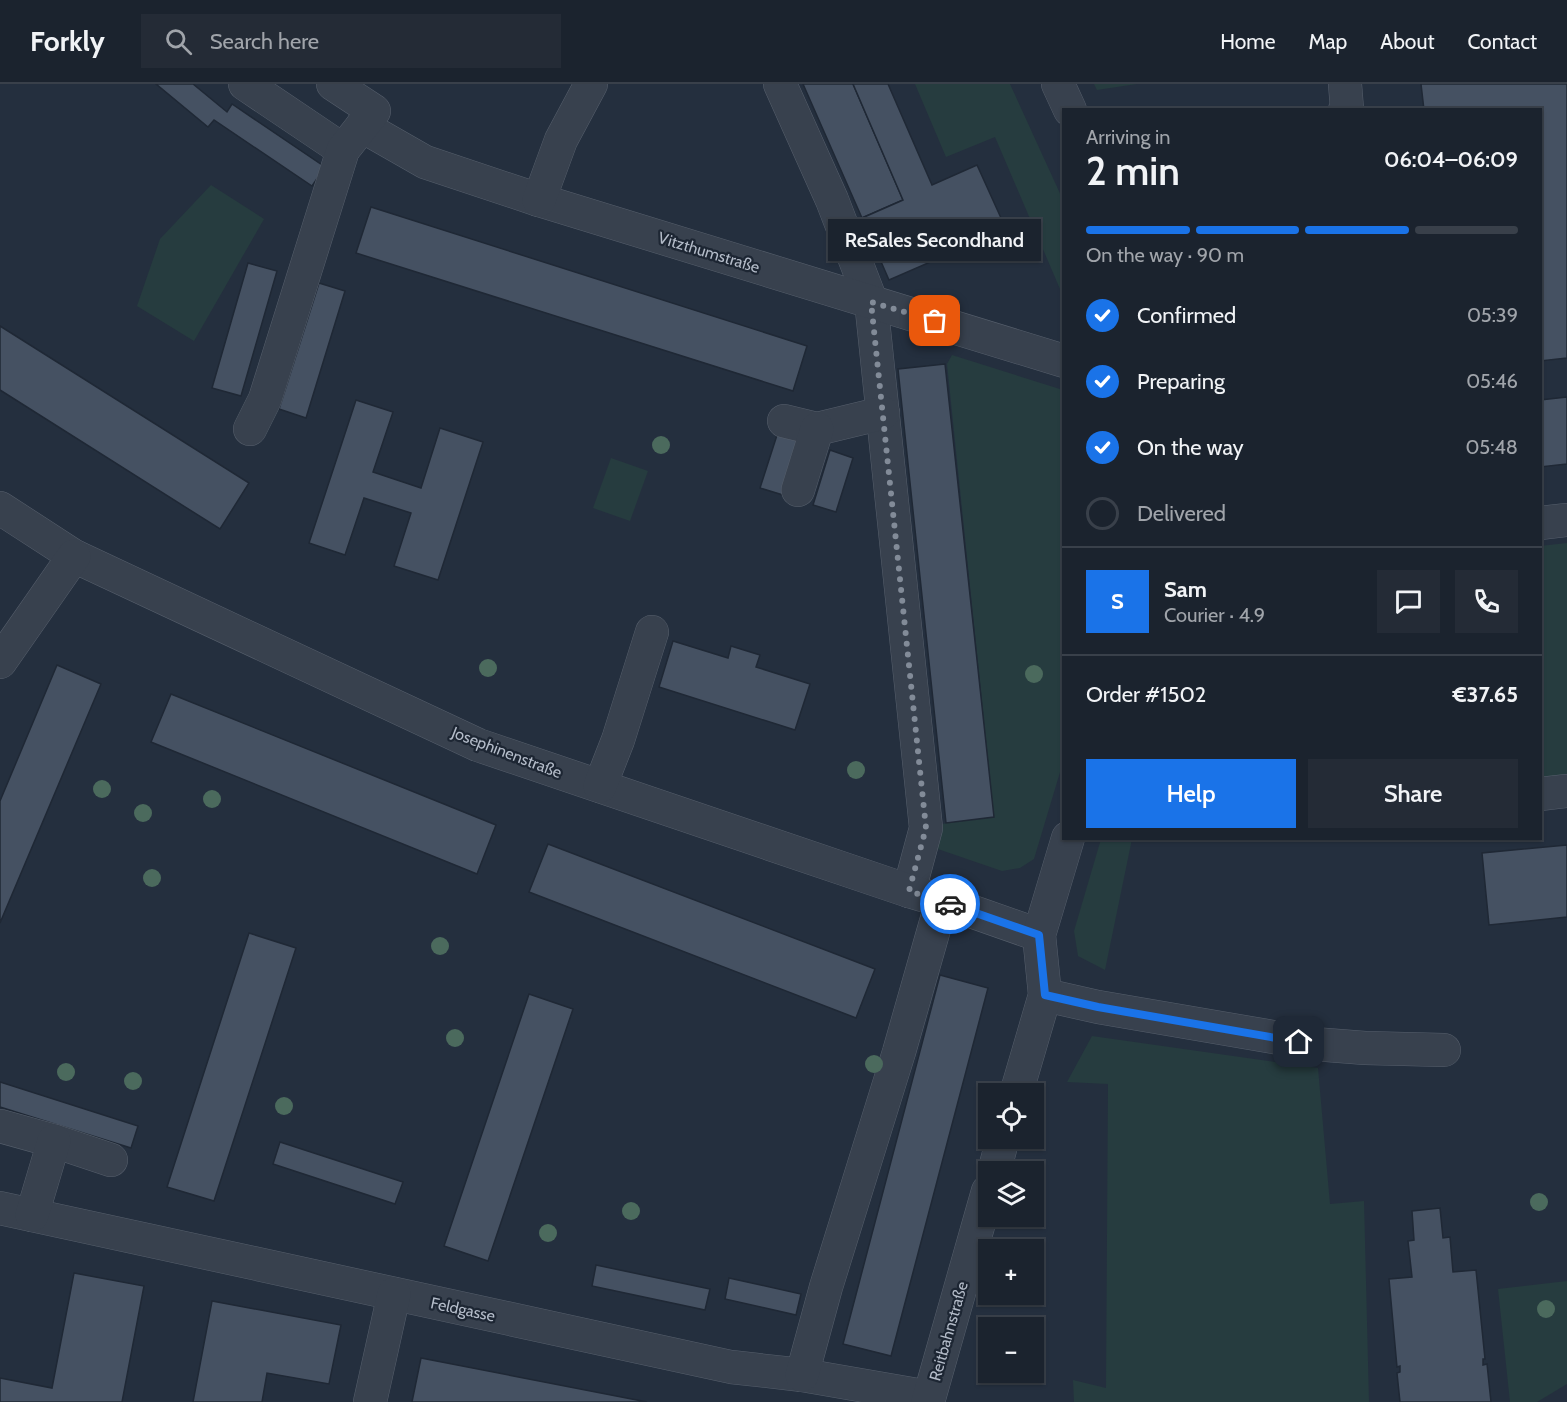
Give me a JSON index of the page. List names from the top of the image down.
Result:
{
  "streets": {
    "street": [
      "Vitzthumstraße",
      "Josephinenstraße",
      "Feldgasse",
      "Reitbahnstraße"
    ]
  },
  "crossings": [
    ["Feldgasse", "Reitbahnstraße"]
  ],
  "places": ["ReSales Secondhand"],
  "page": {
    "header": "Forkly",
    "search": "Search here",
    "nav": [
      "Home",
      "Map",
      "About",
      "Contact"
    ],
    "heading": ["2 min", "Arriving in", "06:04–06:09"],
    "panel": [
      "Sam",
      "Courier · 4.9",
      "Order #1502",
      "€37.65"
    ],
    "bar": "On the way · 90 m",
    "bubble": "ReSales Secondhand",
    "list": [
      ["Confirmed", "05:39"],
      ["Preparing", "05:46"],
      ["On the way", "05:48"],
      "Delivered"
    ],
    "round": "S",
    "buttons": ["Help", "Share"],
    "map_buttons": ["+", "−"]
  }
}
